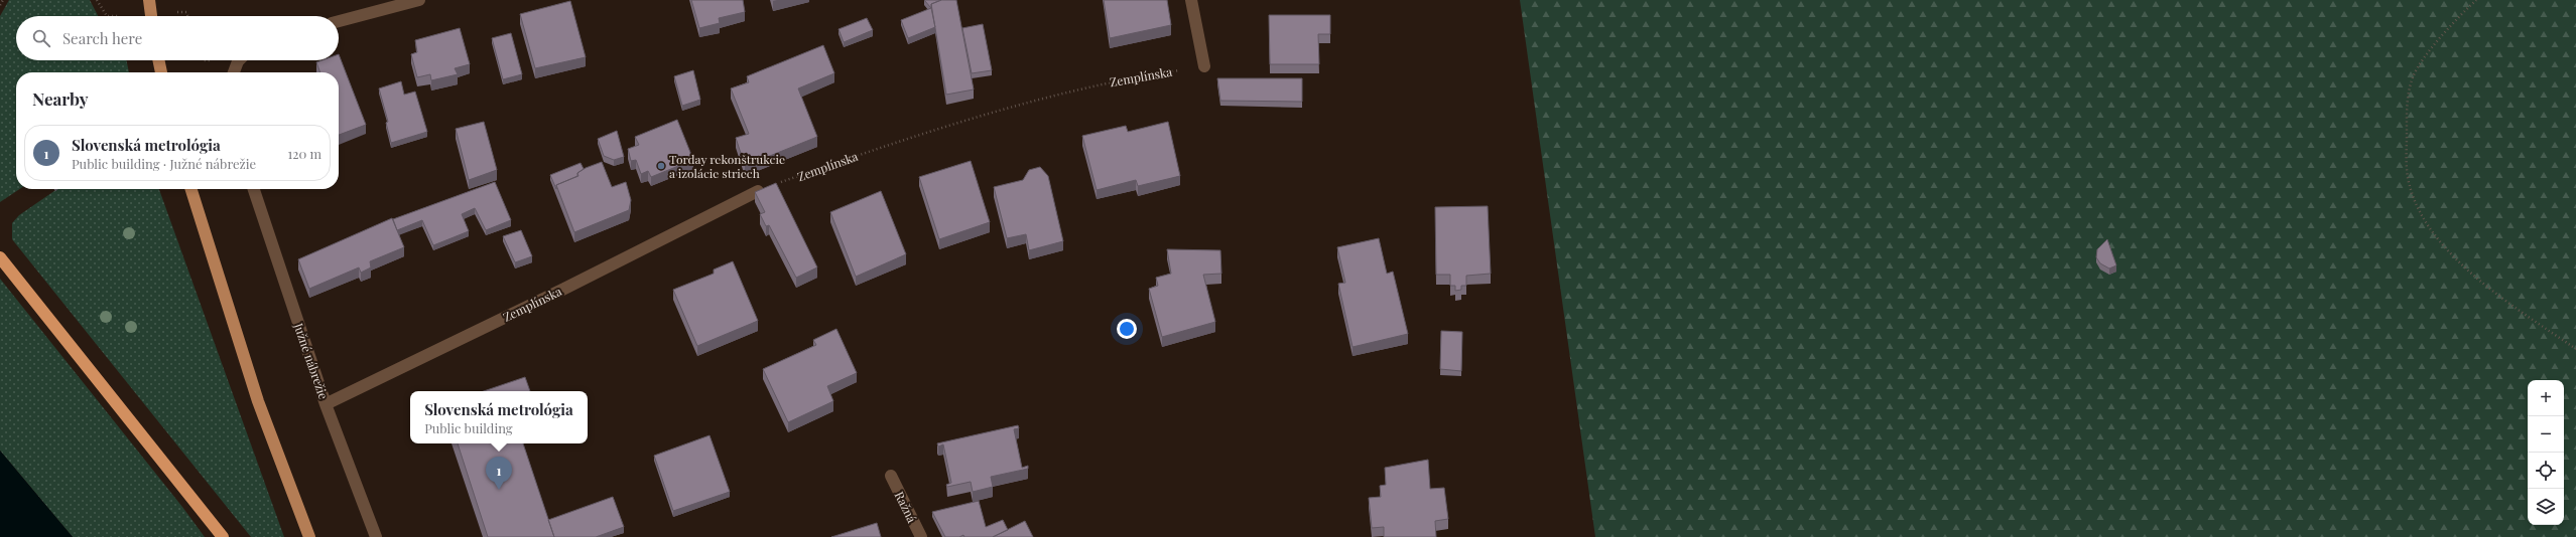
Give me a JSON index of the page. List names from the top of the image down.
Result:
{
  "streets": {
    "street": ["Zemplínska", "Južné nábrežie", "Ražná"]
  },
  "crossings": [
    ["Zemplínska", "Južné nábrežie"]
  ],
  "places": ["Torday rekonštrukcie a izolácie striech"],
  "page": {
    "search": "Search here",
    "heading": "Nearby",
    "list": [
      {
        "mark": "1",
        "name": "Slovenská metrológia",
        "note": "Public building · Južné nábrežie",
        "value": "120 m"
      }
    ],
    "map_buttons": ["+", "−"],
    "popup": ["Slovenská metrológia", "Public building"],
    "pins": "1"
  }
}
